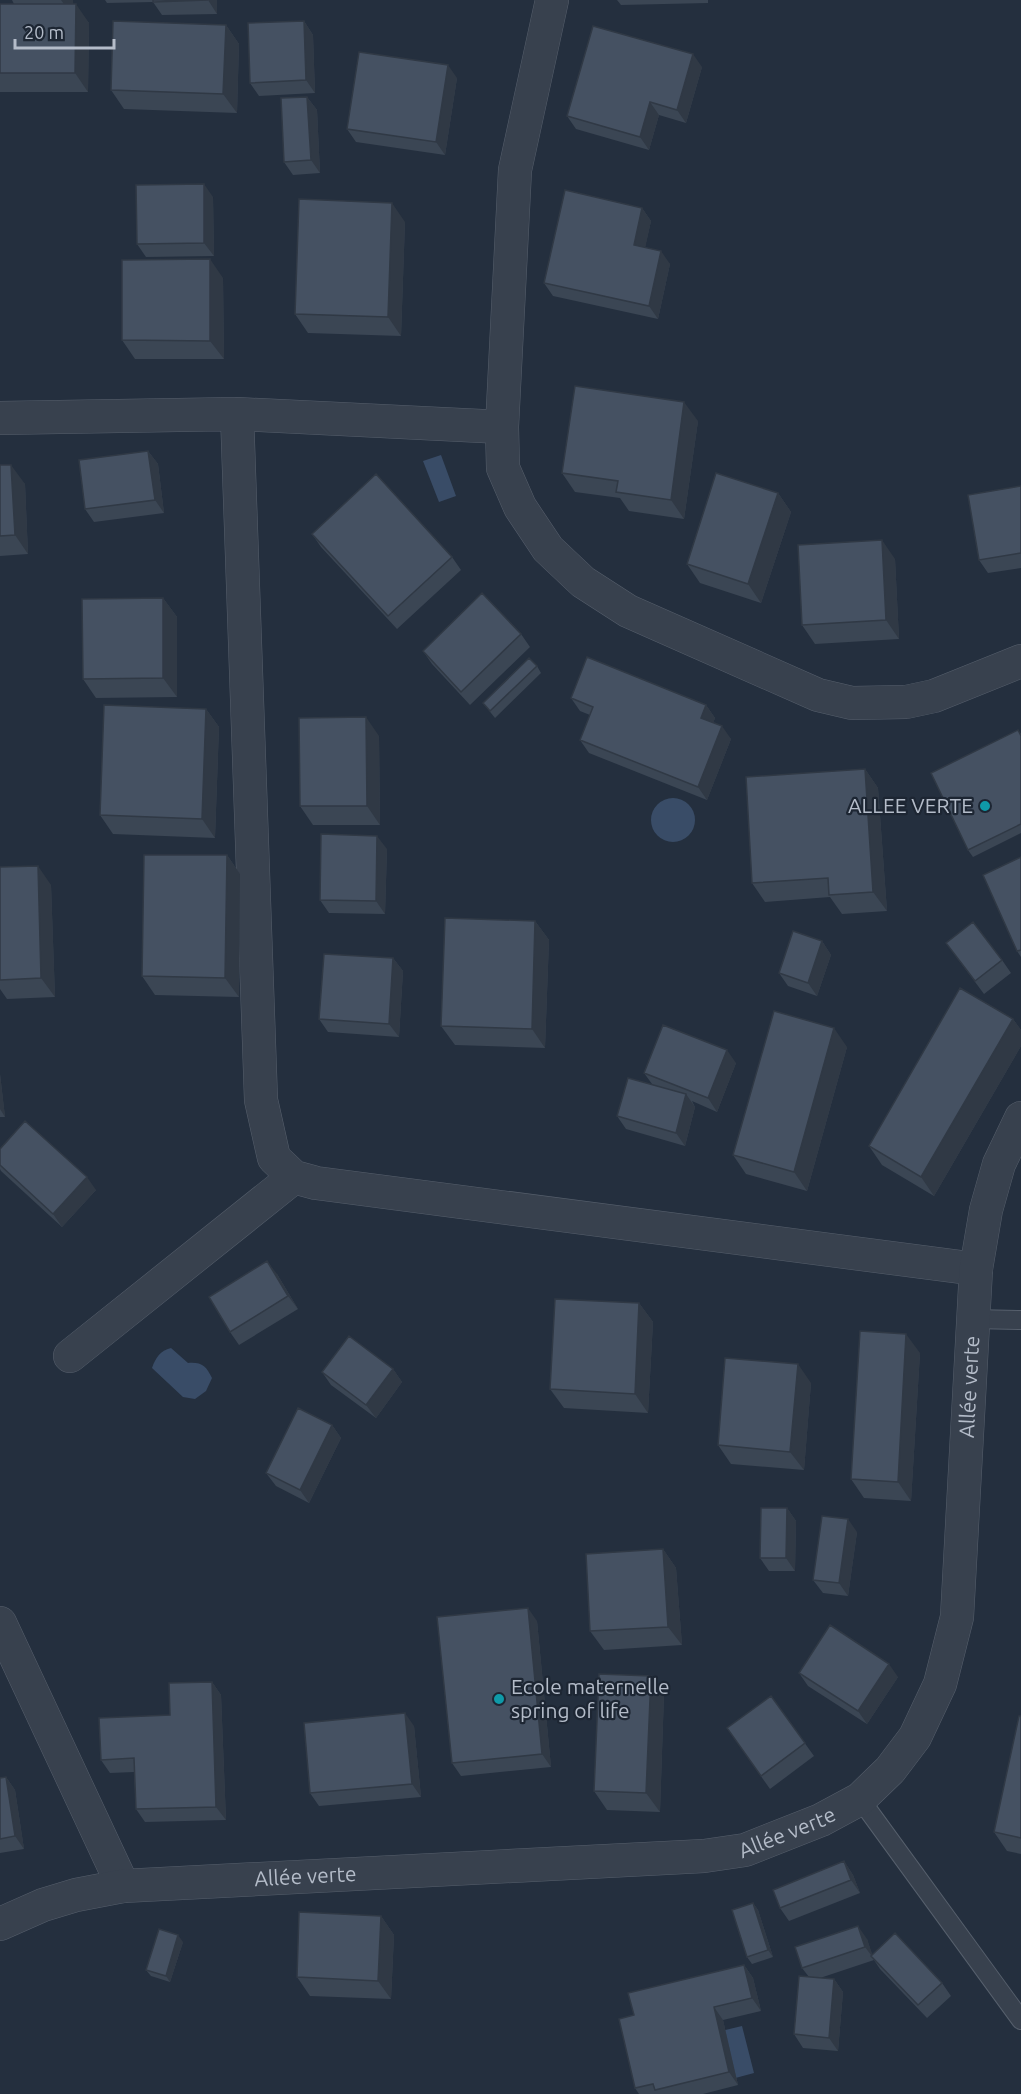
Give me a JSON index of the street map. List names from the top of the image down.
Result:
{
  "streets": {
    "street": ["Allée verte"]
  },
  "places": ["ALLEE VERTE", "Ecole maternelle spring of life"],
  "scale_bar": "20 m"
}
